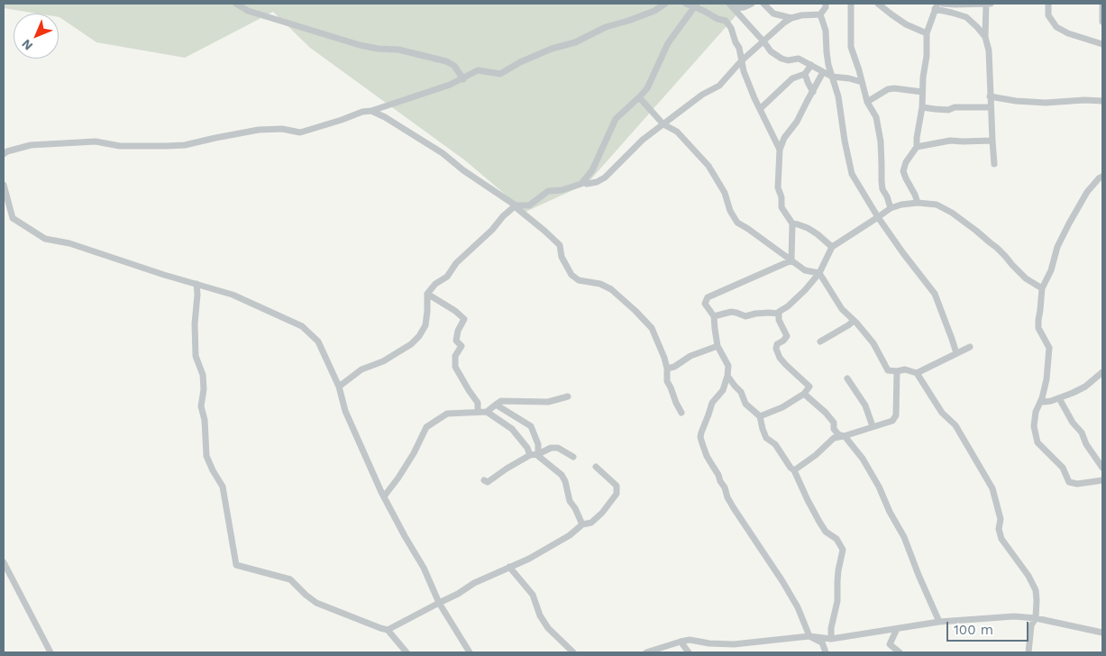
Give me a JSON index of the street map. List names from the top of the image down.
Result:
{
  "scale_bar": "100 m",
  "north": "bottom left"
}
